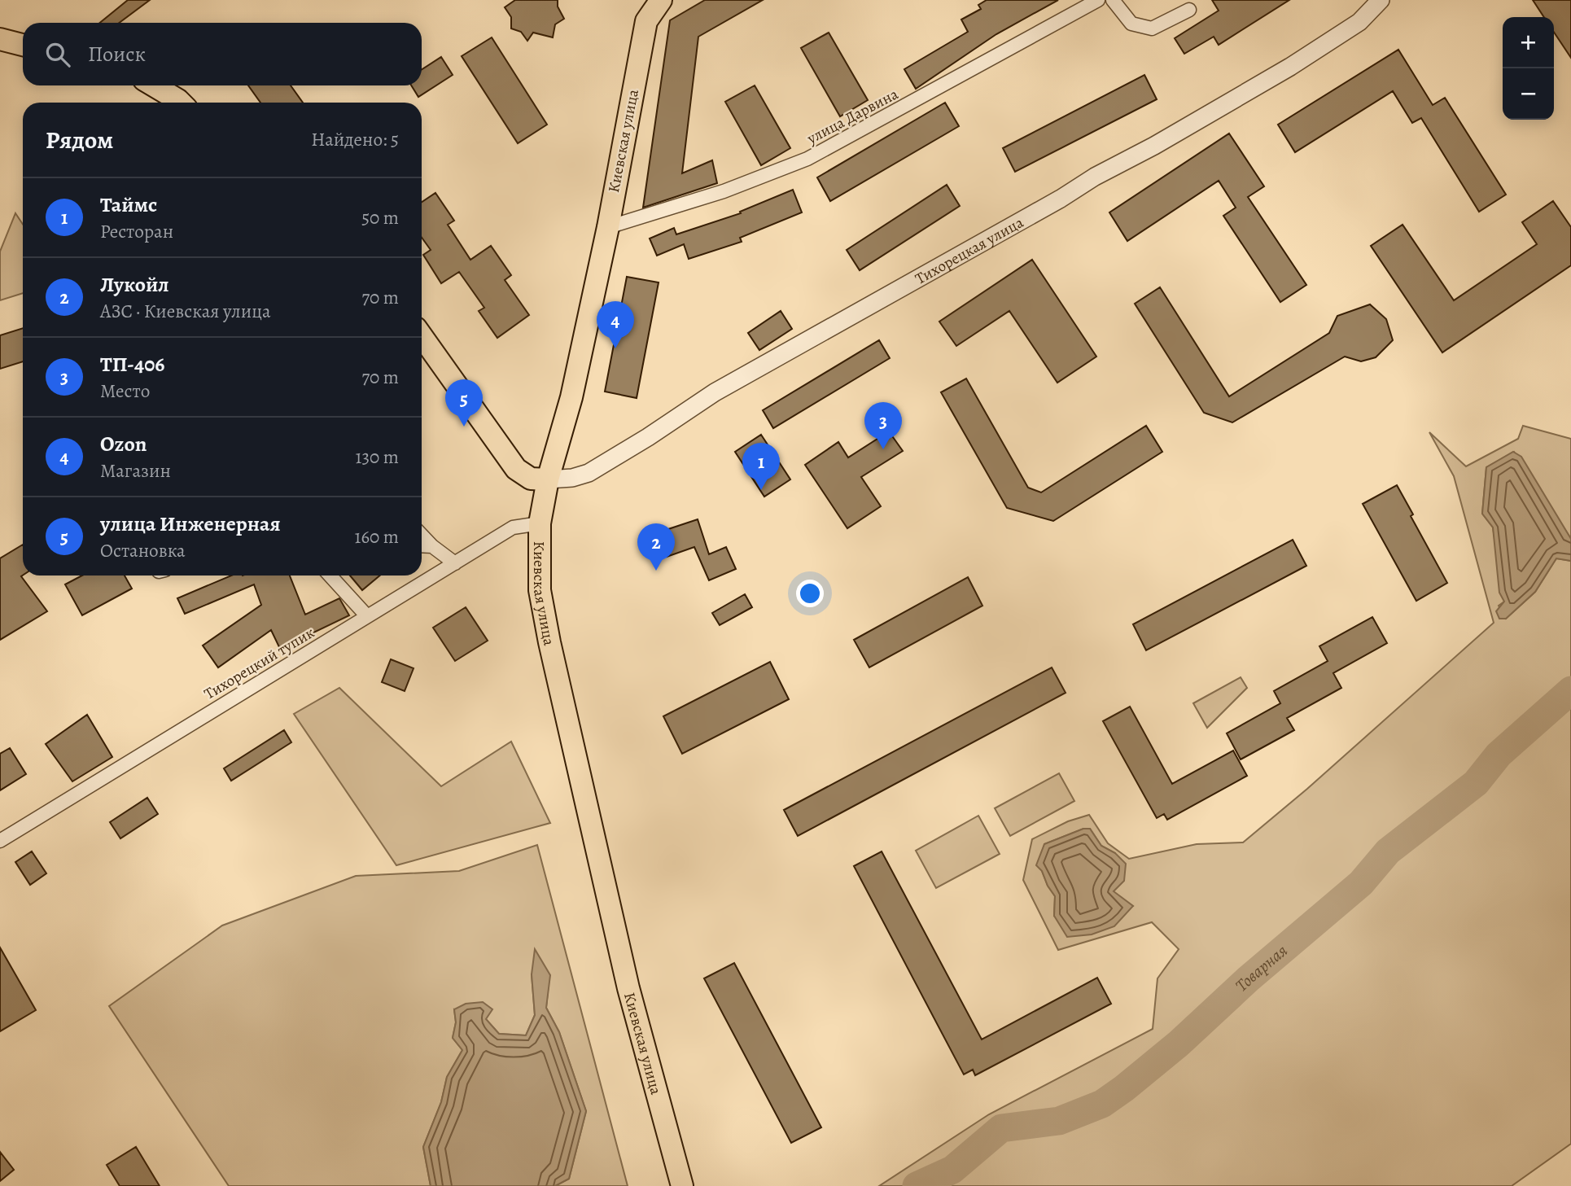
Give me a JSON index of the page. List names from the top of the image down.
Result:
{
  "streets": {
    "main road": ["Киевская улица"],
    "street": ["улица Дарвина", "Тихорецкая улица", "Тихорецкий тупик"]
  },
  "crossings": [
    ["улица Дарвина", "Киевская улица"],
    ["Киевская улица", "Тихорецкая улица"],
    ["Киевская улица", "Тихорецкий тупик"]
  ],
  "water": ["Товарная"],
  "page": {
    "map_buttons": ["+", "−"],
    "search": "Поиск",
    "heading": ["Рядом", "Найдено: 5"],
    "list": [
      {
        "mark": "1",
        "name": "Таймс",
        "note": "Ресторан",
        "value": "50 m"
      },
      {
        "mark": "2",
        "name": "Лукойл",
        "note": "АЗС · Киевская улица",
        "value": "70 m"
      },
      {
        "mark": "3",
        "name": "ТП-406",
        "note": "Место",
        "value": "70 m"
      },
      {
        "mark": "4",
        "name": "Ozon",
        "note": "Магазин",
        "value": "130 m"
      },
      {
        "mark": "5",
        "name": "улица Инженерная",
        "note": "Остановка",
        "value": "160 m"
      }
    ],
    "pins": [
      "4",
      "5",
      "3",
      "1",
      "2"
    ]
  }
}
